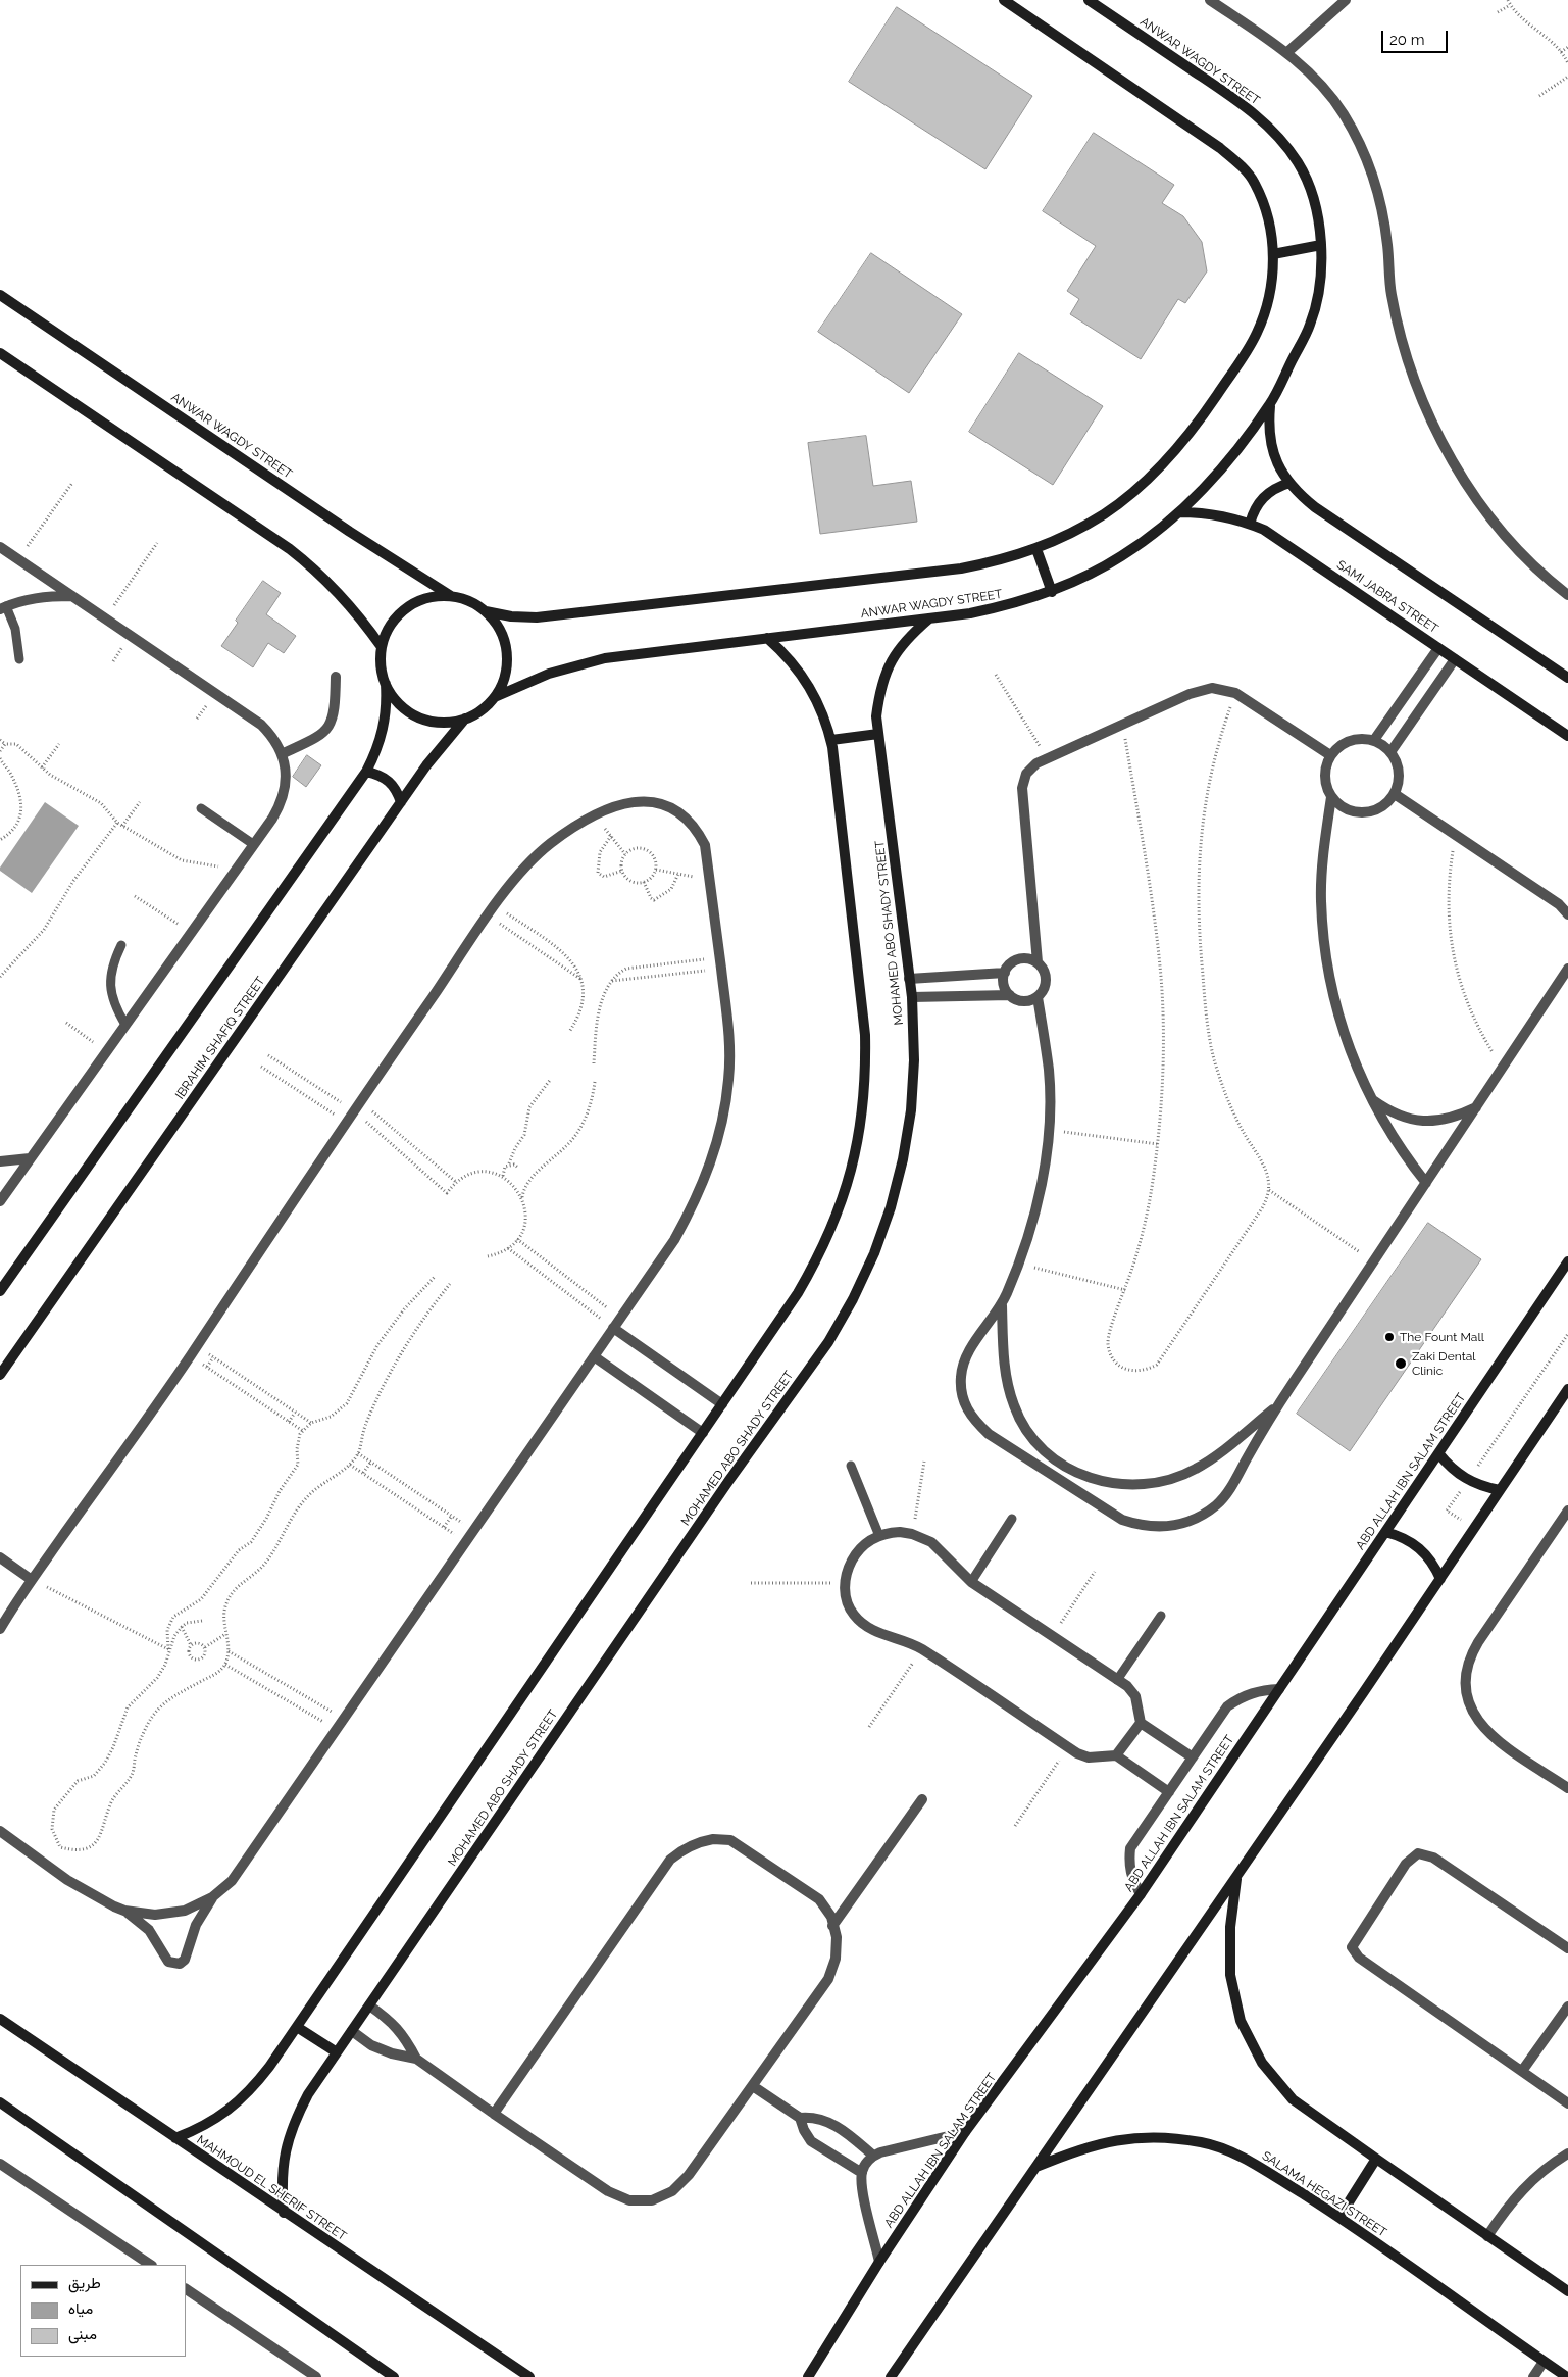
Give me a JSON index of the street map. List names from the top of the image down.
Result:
{
  "streets": {
    "street": [
      "ANWAR WAGDY STREET",
      "SAMI JABRA STREET",
      "MOHAMED ABO SHADY STREET",
      "IBRAHIM SHAFIQ STREET",
      "ABD ALLAH IBN SALAM STREET",
      "MAHMOUD EL SHERIF STREET",
      "SALAMA HEGAZI STREET"
    ]
  },
  "crossings": [
    ["ANWAR WAGDY STREET", "SAMI JABRA STREET"],
    ["ANWAR WAGDY STREET", "MOHAMED ABO SHADY STREET"],
    ["ANWAR WAGDY STREET", "IBRAHIM SHAFIQ STREET"],
    ["MOHAMED ABO SHADY STREET", "MAHMOUD EL SHERIF STREET"]
  ],
  "places": ["The Fount Mall", "Zaki Dental Clinic"],
  "legend": ["طريق", "مياه", "مبنى"],
  "scale_bar": "20 m"
}
